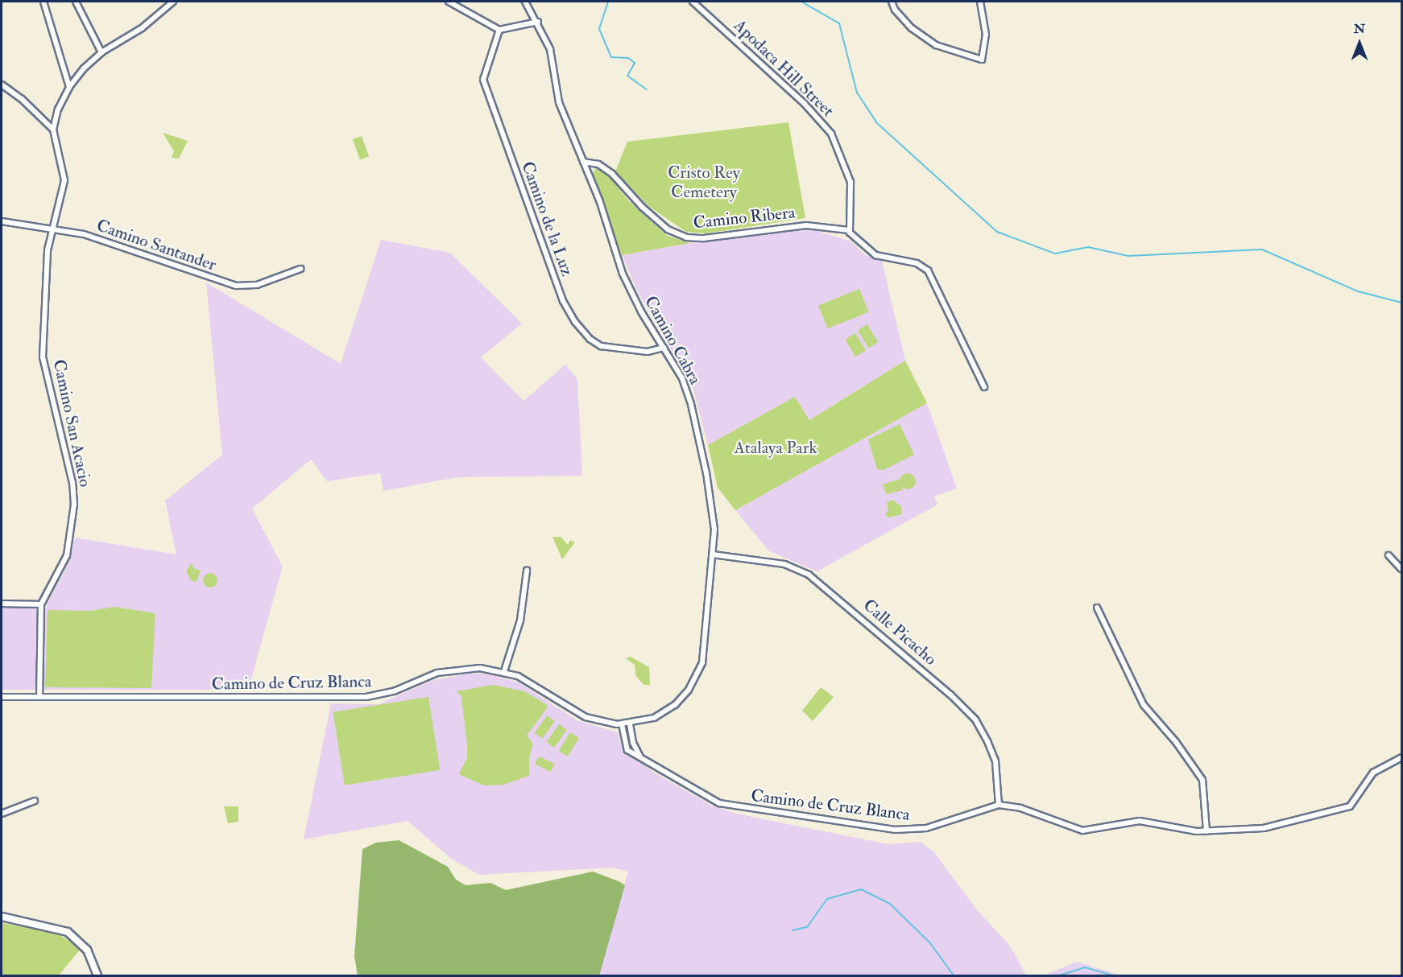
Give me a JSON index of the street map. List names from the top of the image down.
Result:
{
  "streets": {
    "street": [
      "Apodaca Hill Street",
      "Camino Ribera",
      "Camino de la Luz",
      "Camino Santander",
      "Camino Cabra",
      "Camino San Acacio",
      "Calle Picacho",
      "Camino de Cruz Blanca"
    ]
  },
  "crossings": [
    ["Apodaca Hill Street", "Camino Ribera"],
    ["Camino Ribera", "Camino Cabra"],
    ["Camino de la Luz", "Camino Cabra"],
    ["Camino Santander", "Camino San Acacio"],
    ["Camino Cabra", "Calle Picacho"],
    ["Camino Cabra", "Camino de Cruz Blanca"],
    ["Camino San Acacio", "Camino de Cruz Blanca"],
    ["Calle Picacho", "Camino de Cruz Blanca"]
  ],
  "parks": ["Cristo Rey Cemetery", "Atalaya Park"],
  "north": "top"
}
